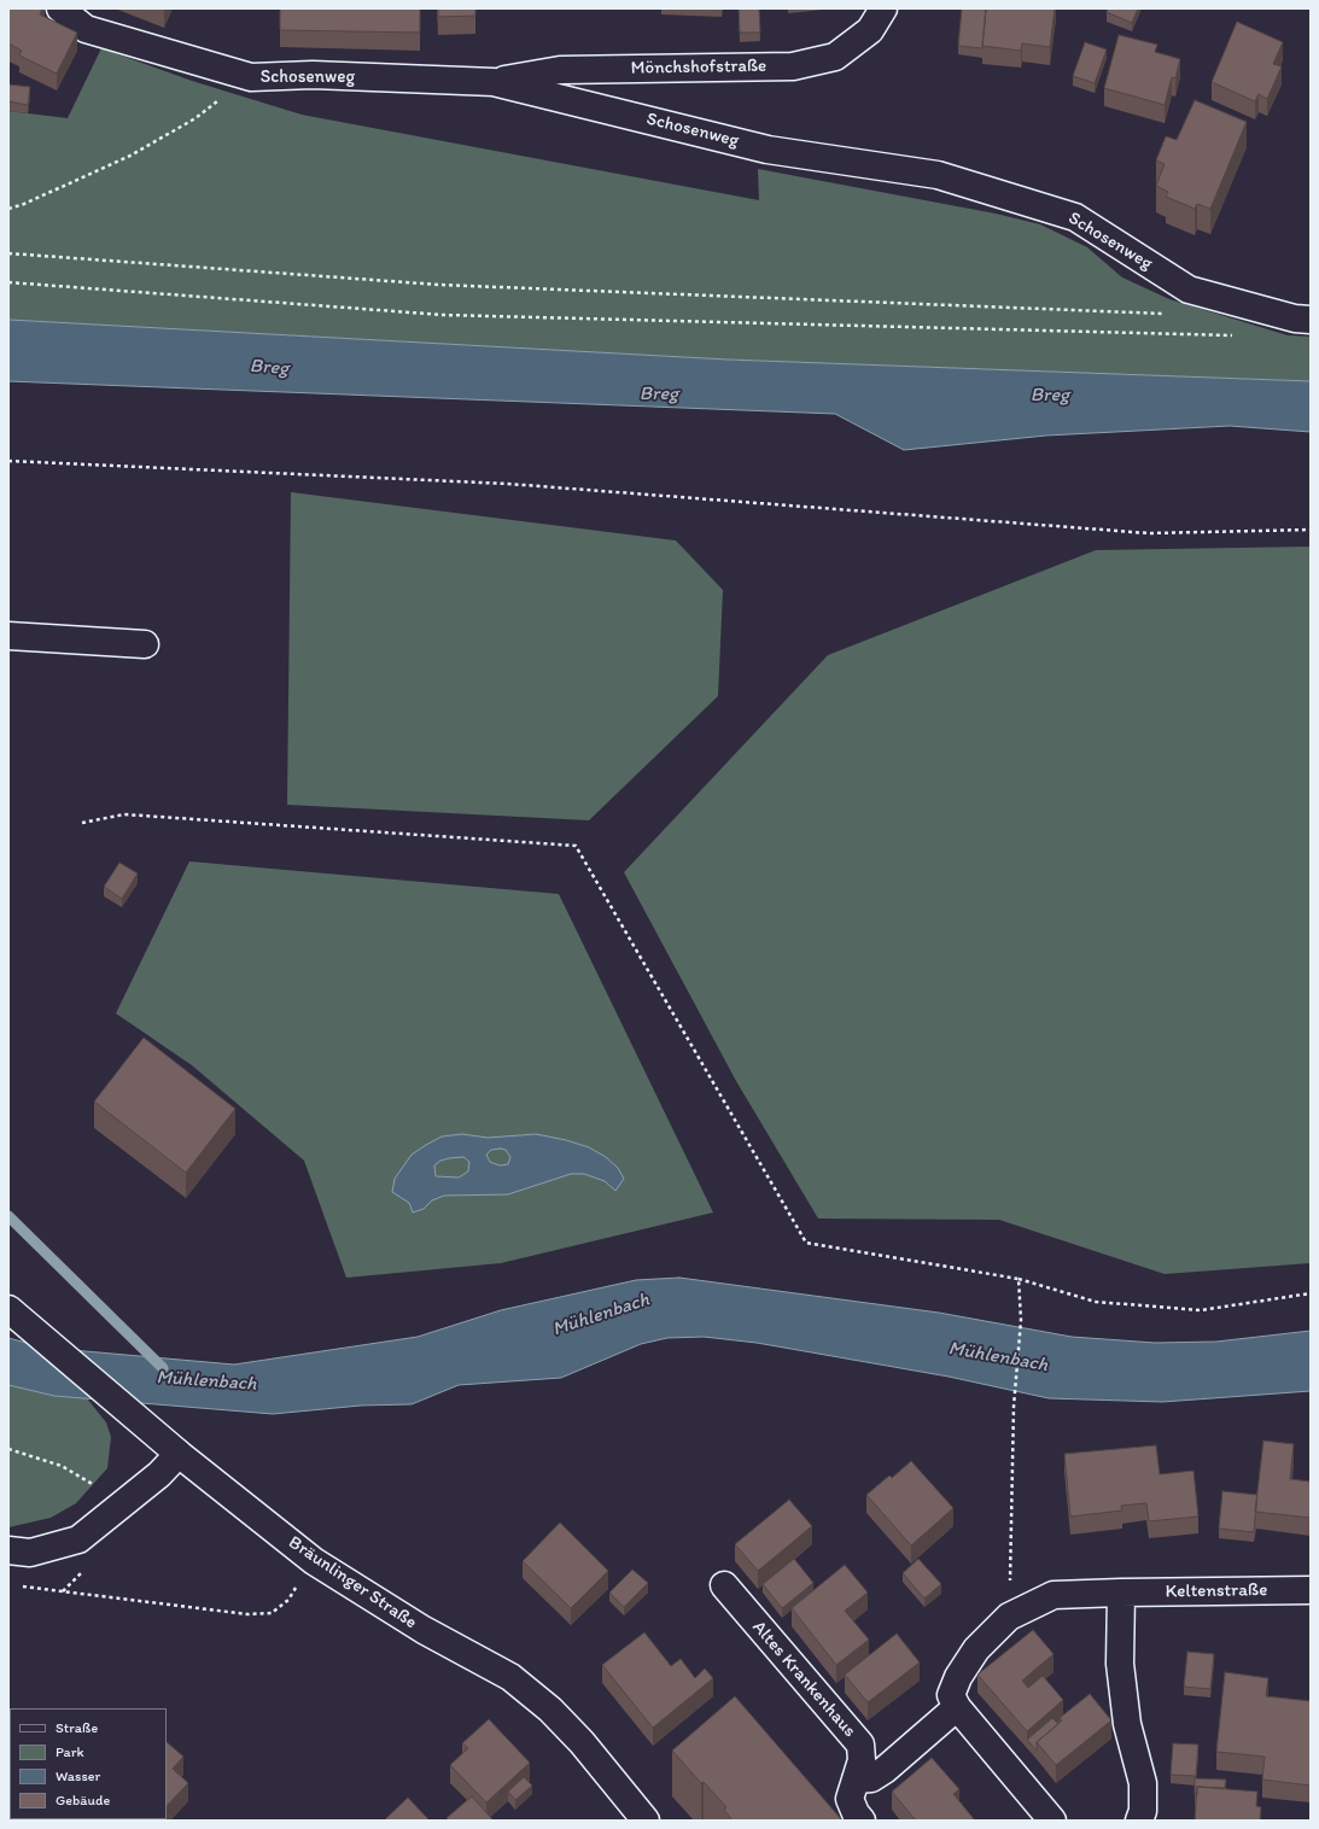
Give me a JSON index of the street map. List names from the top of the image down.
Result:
{
  "streets": {
    "street": [
      "Mönchshofstraße",
      "Schosenweg",
      "Bräunlinger Straße",
      "Keltenstraße",
      "Altes Krankenhaus"
    ]
  },
  "crossings": [
    ["Mönchshofstraße", "Schosenweg"]
  ],
  "water": ["Breg", "Mühlenbach"],
  "legend": [
    "Straße",
    "Park",
    "Wasser",
    "Gebäude"
  ]
}
